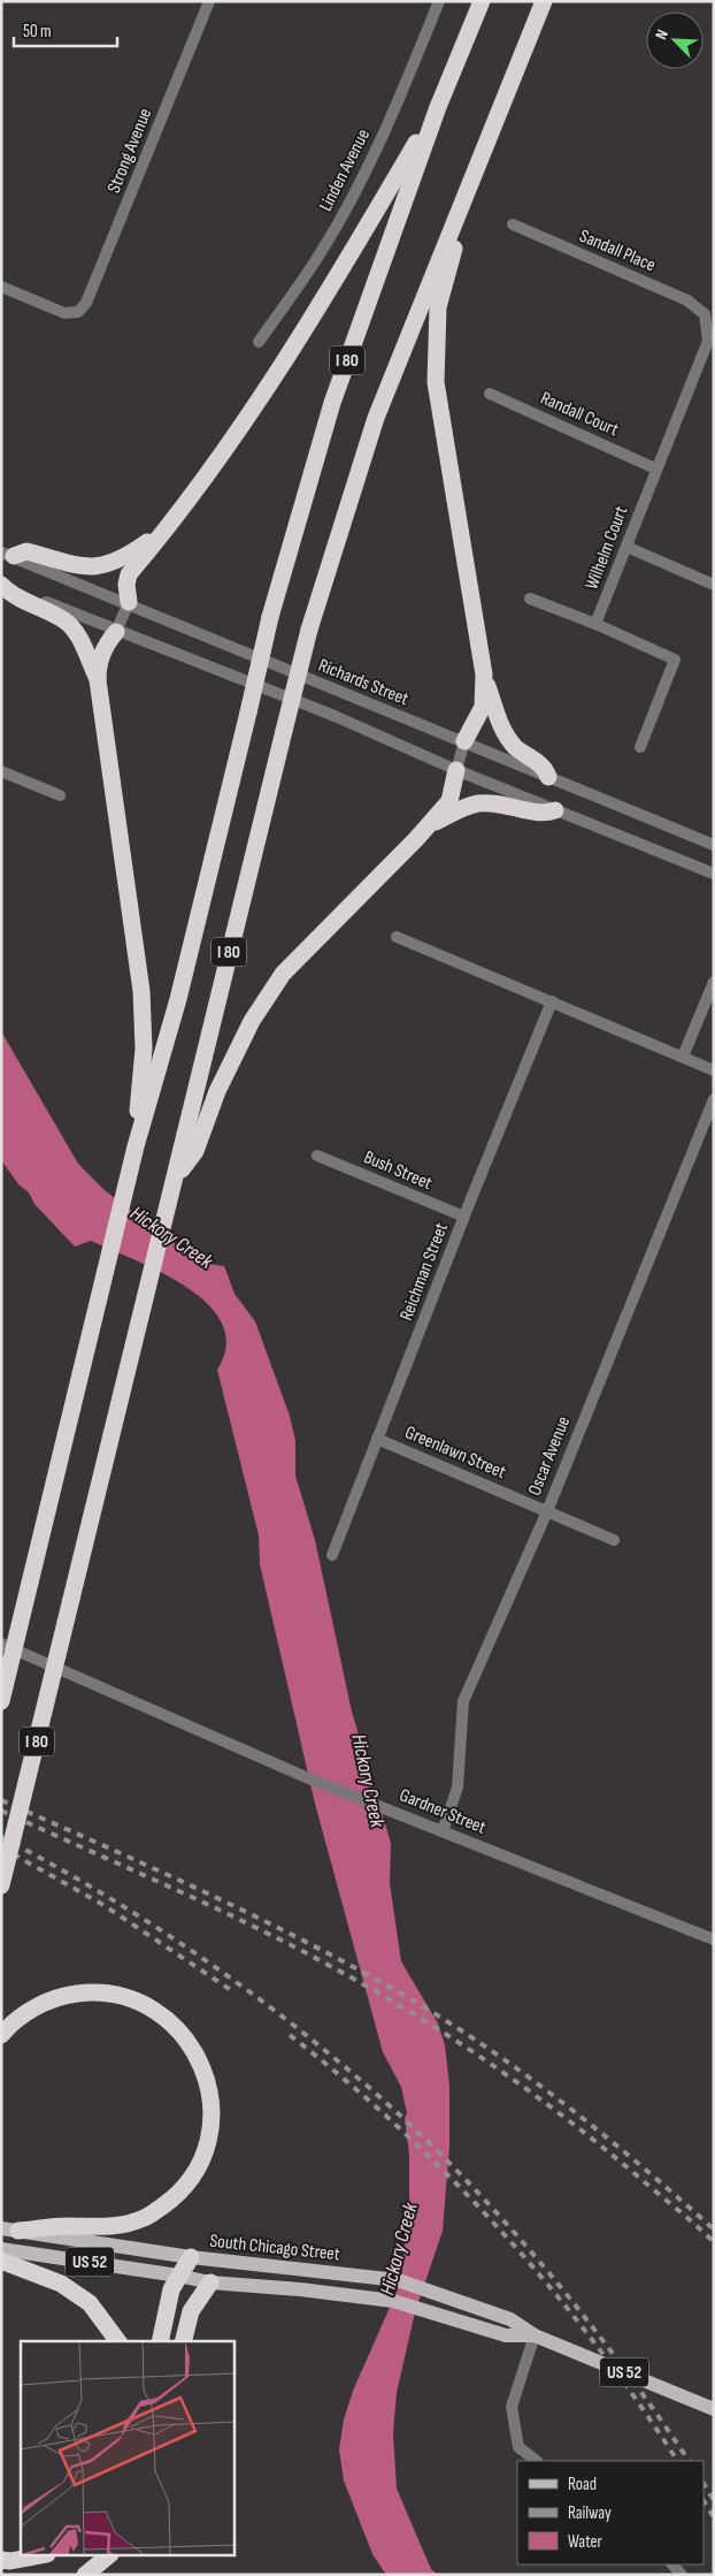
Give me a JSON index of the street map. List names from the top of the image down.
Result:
{
  "streets": {
    "highway": ["I 80"],
    "main road": ["South Chicago Street", "US 52"],
    "street": [
      "Strong Avenue",
      "Linden Avenue",
      "Sandall Place",
      "Randall Court",
      "Wilhelm Court",
      "Richards Street",
      "Bush Street",
      "Reichman Street",
      "Greenlawn Street",
      "Oscar Avenue",
      "Gardner Street"
    ]
  },
  "crossings": [
    ["Sandall Place", "Wilhelm Court"],
    ["Randall Court", "Wilhelm Court"],
    ["Bush Street", "Reichman Street"],
    ["Reichman Street", "Greenlawn Street"],
    ["Greenlawn Street", "Oscar Avenue"],
    ["Oscar Avenue", "Gardner Street"]
  ],
  "water": ["Hickory Creek"],
  "legend": ["Road", "Railway", "Water"],
  "scale_bar": "50 m",
  "north": "top left"
}
